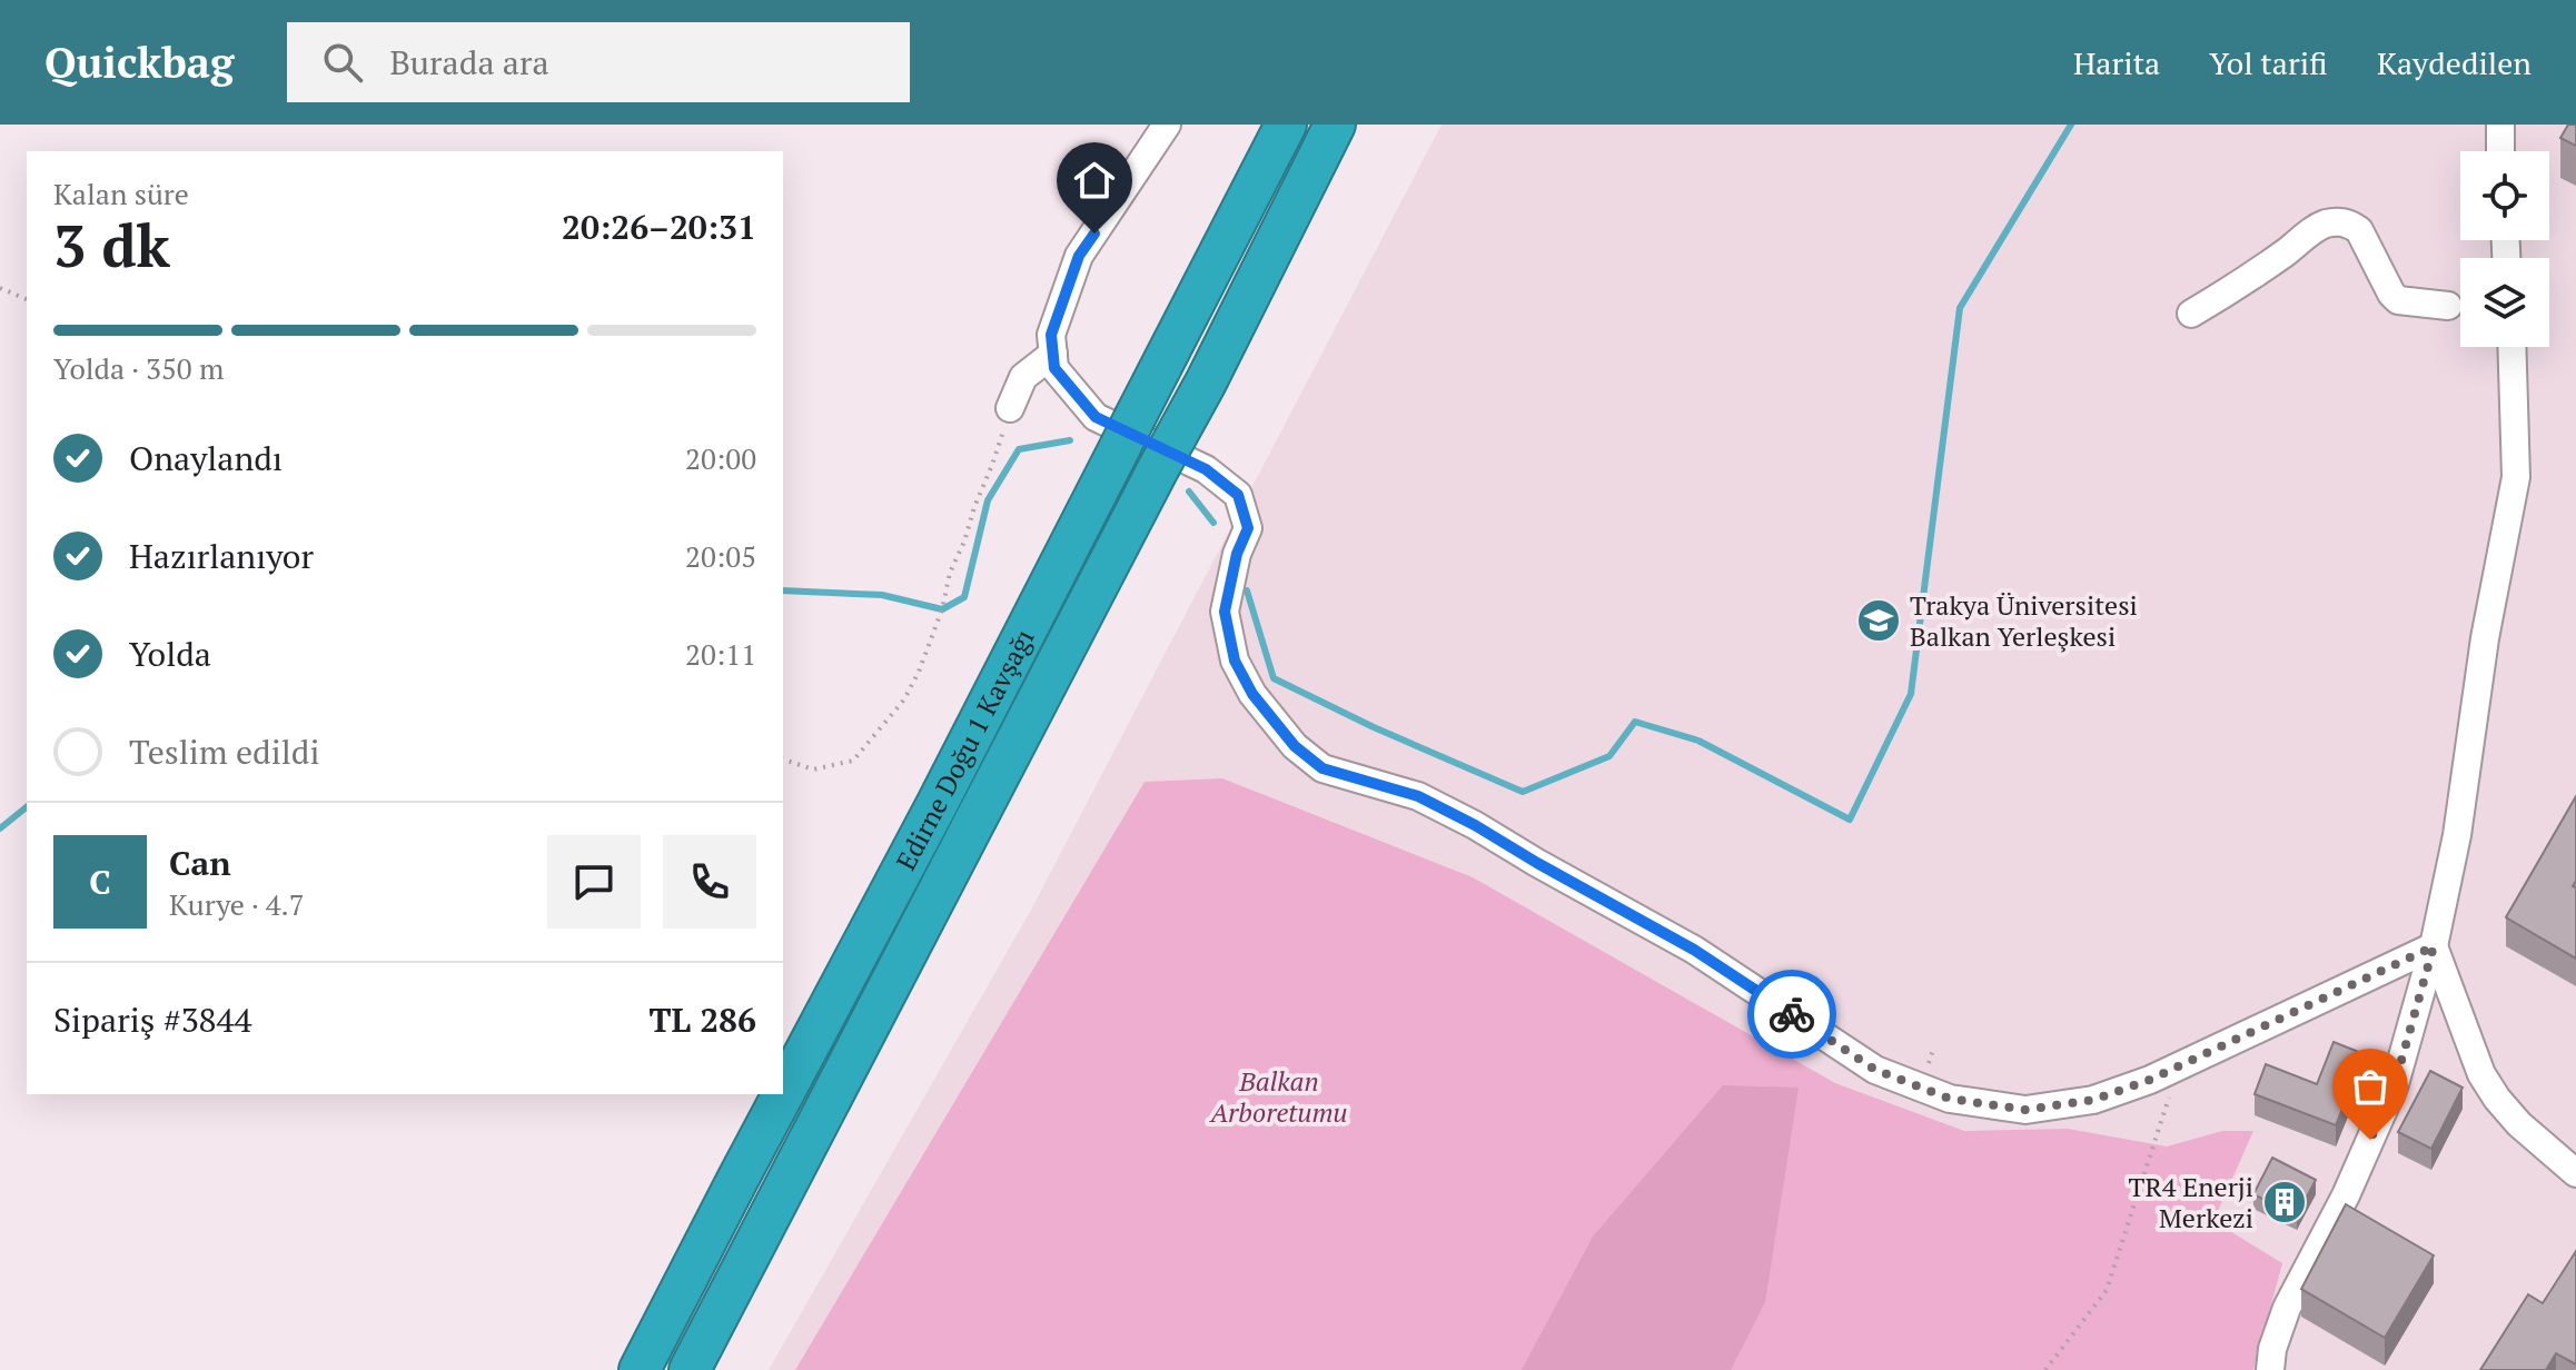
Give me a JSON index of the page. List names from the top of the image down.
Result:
{
  "streets": {
    "highway": ["Edirne Doğu 1 Kavşağı"]
  },
  "parks": ["Balkan Arboretumu"],
  "places": {
    "school or university": ["Trakya Üniversitesi Balkan Yerleşkesi"],
    "building": ["TR4 Enerji Merkezi"]
  },
  "page": {
    "header": "Quickbag",
    "search": "Burada ara",
    "nav": ["Harita", "Yol tarifi", "Kaydedilen"],
    "heading": ["3 dk", "Kalan süre", "20:26–20:31"],
    "panel": [
      "Can",
      "Kurye · 4.7",
      "Sipariş #3844",
      "TL 286"
    ],
    "bar": "Yolda · 350 m",
    "list": [
      ["Onaylandı", "20:00"],
      ["Hazırlanıyor", "20:05"],
      ["Yolda", "20:11"],
      "Teslim edildi"
    ],
    "round": "C"
  }
}
